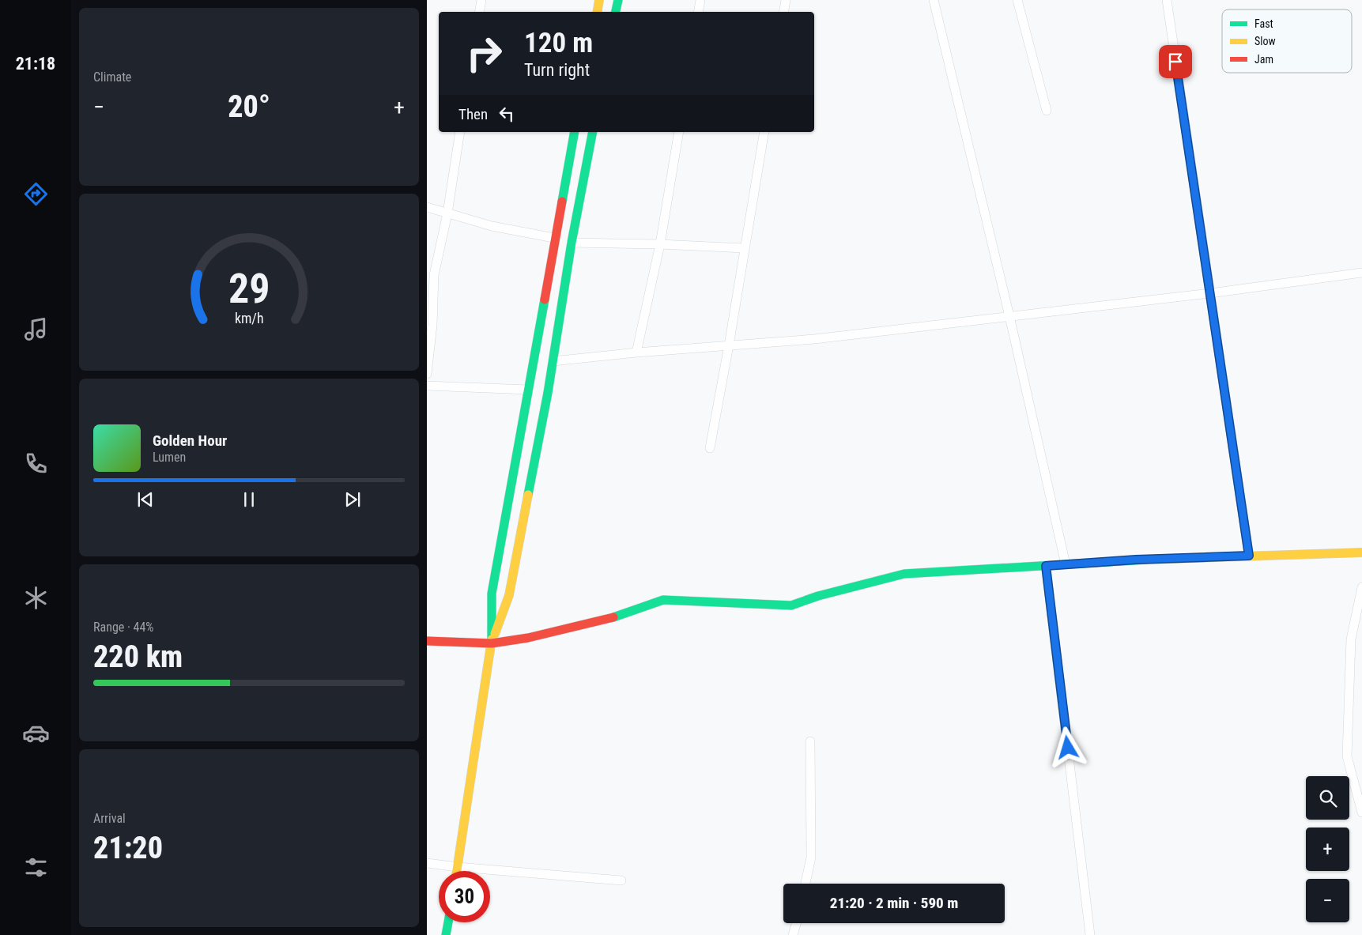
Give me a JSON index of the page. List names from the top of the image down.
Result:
{
  "legend": ["Fast", "Slow", "Jam"],
  "page": {
    "tabs": "21:18",
    "tile": [
      "Climate",
      ["Range · 44%", "220 km"],
      ["Arrival", "21:20"]
    ],
    "turn": ["120 m", "Turn right"],
    "heat": ["−", "20°", "+"],
    "then": "Then",
    "song": ["Golden Hour", "Lumen"],
    "map_buttons": ["+", "−"],
    "limit": "30",
    "trip": "21:20 · 2 min · 590 m",
    "gauge": ["29", "km/h"]
  }
}
